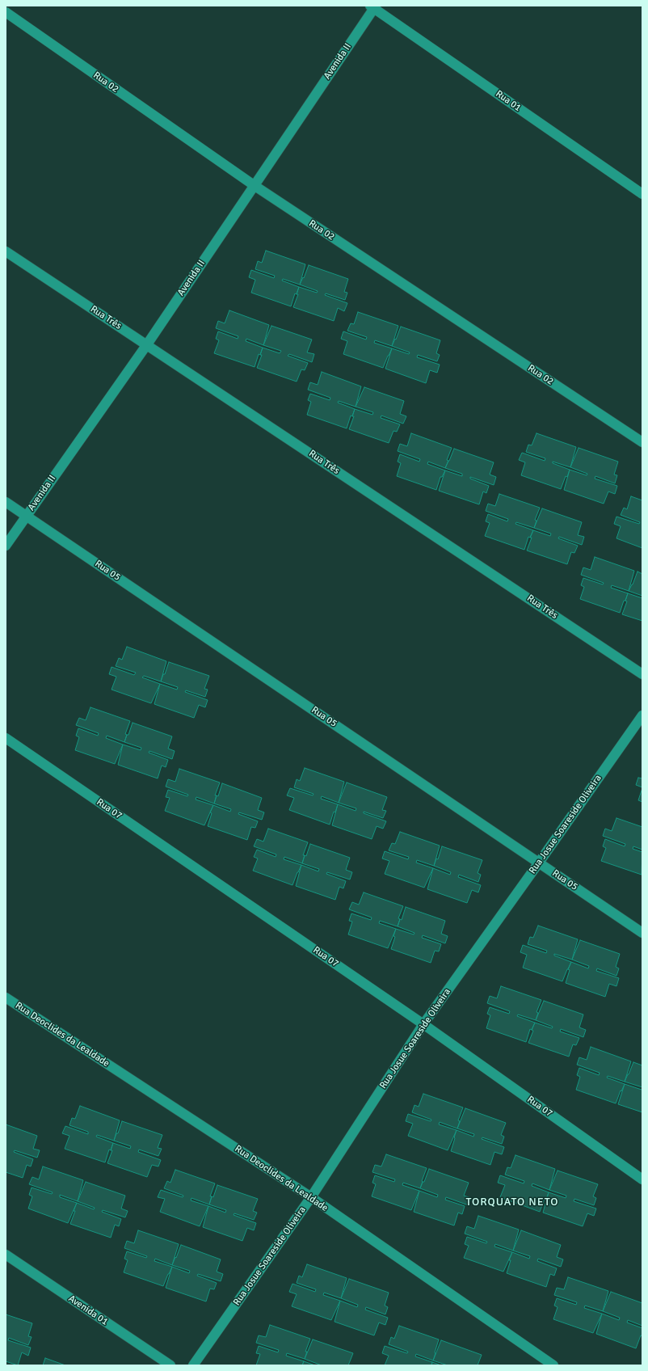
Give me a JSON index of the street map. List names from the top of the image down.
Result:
{
  "streets": {
    "street": [
      "Avenida II",
      "Rua 02",
      "Rua 01",
      "Rua Três",
      "Rua 05",
      "Rua 07",
      "Rua Josue Soareside Oliveira",
      "Rua Deoclides da Lealdade",
      "Avenida 01"
    ]
  },
  "crossings": [
    ["Avenida II", "Rua 02"],
    ["Avenida II", "Rua 01"],
    ["Avenida II", "Rua Três"],
    ["Avenida II", "Rua 05"],
    ["Rua 05", "Rua Josue Soareside Oliveira"],
    ["Rua 07", "Rua Josue Soareside Oliveira"],
    ["Rua Josue Soareside Oliveira", "Rua Deoclides da Lealdade"]
  ],
  "districts": ["TORQUATO NETO"]
}
